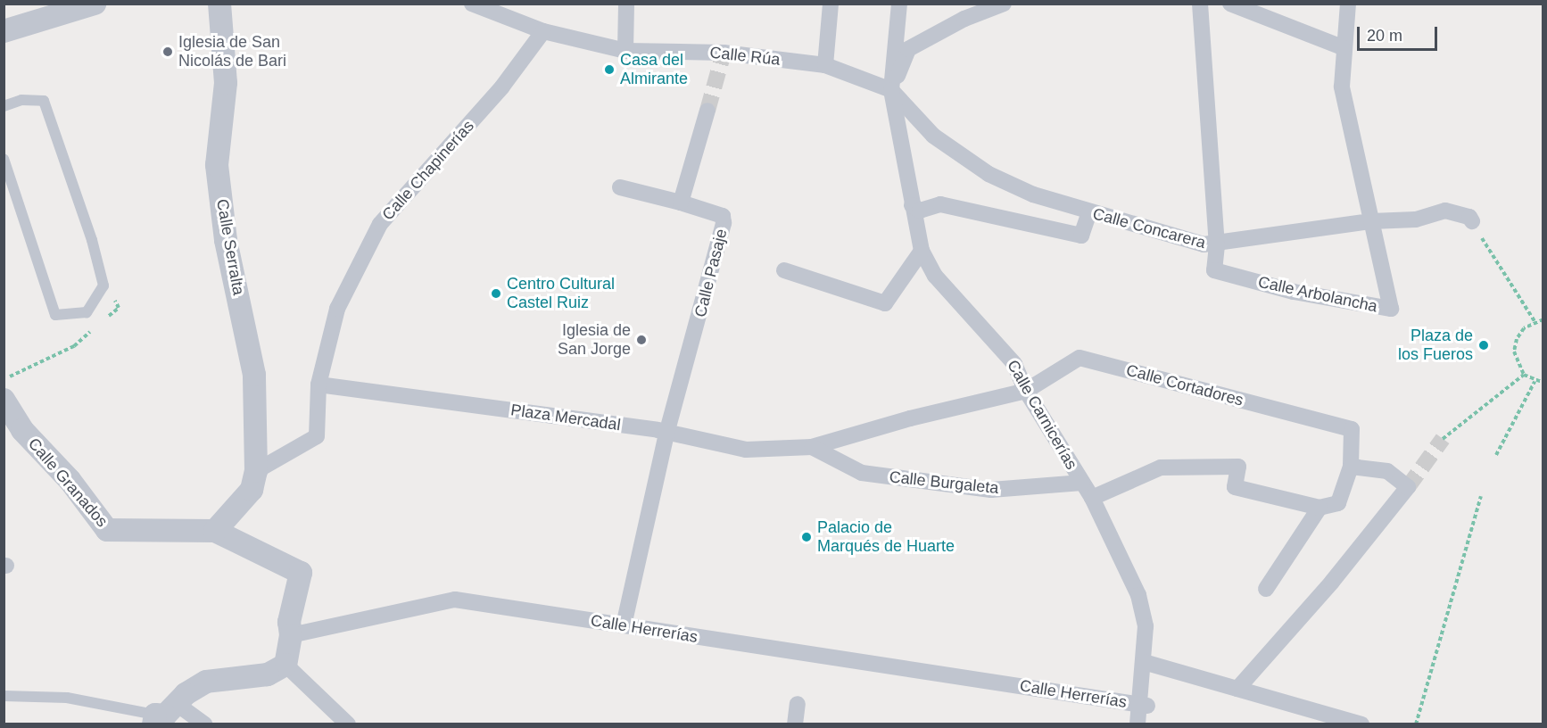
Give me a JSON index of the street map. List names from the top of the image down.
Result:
{
  "streets": {
    "street": [
      "Calle Rúa",
      "Calle Chapinerías",
      "Calle Concarera",
      "Calle Serralta",
      "Calle Pasaje",
      "Calle Arbolancha",
      "Calle Cortadores",
      "Calle Carnicerías",
      "Plaza Mercadal",
      "Calle Granados",
      "Calle Burgaleta",
      "Calle Herrerías"
    ]
  },
  "crossings": [
    ["Calle Rúa", "Calle Chapinerías"],
    ["Calle Rúa", "Calle Concarera"],
    ["Calle Rúa", "Calle Carnicerías"],
    ["Calle Chapinerías", "Calle Serralta"],
    ["Calle Chapinerías", "Plaza Mercadal"],
    ["Calle Concarera", "Calle Arbolancha"],
    ["Calle Concarera", "Calle Carnicerías"],
    ["Calle Pasaje", "Plaza Mercadal"],
    ["Calle Cortadores", "Calle Carnicerías"],
    ["Calle Cortadores", "Plaza Mercadal"],
    ["Calle Cortadores", "Calle Burgaleta"],
    ["Calle Carnicerías", "Calle Burgaleta"],
    ["Calle Carnicerías", "Calle Herrerías"],
    ["Plaza Mercadal", "Calle Burgaleta"],
    ["Calle Granados", "Calle Herrerías"]
  ],
  "places": [
    "Iglesia de San Nicolás de Bari",
    "Casa del Almirante",
    "Centro Cultural Castel Ruiz",
    "Iglesia de San Jorge",
    "Plaza de los Fueros",
    "Palacio de Marqués de Huarte"
  ],
  "scale_bar": "20 m"
}
